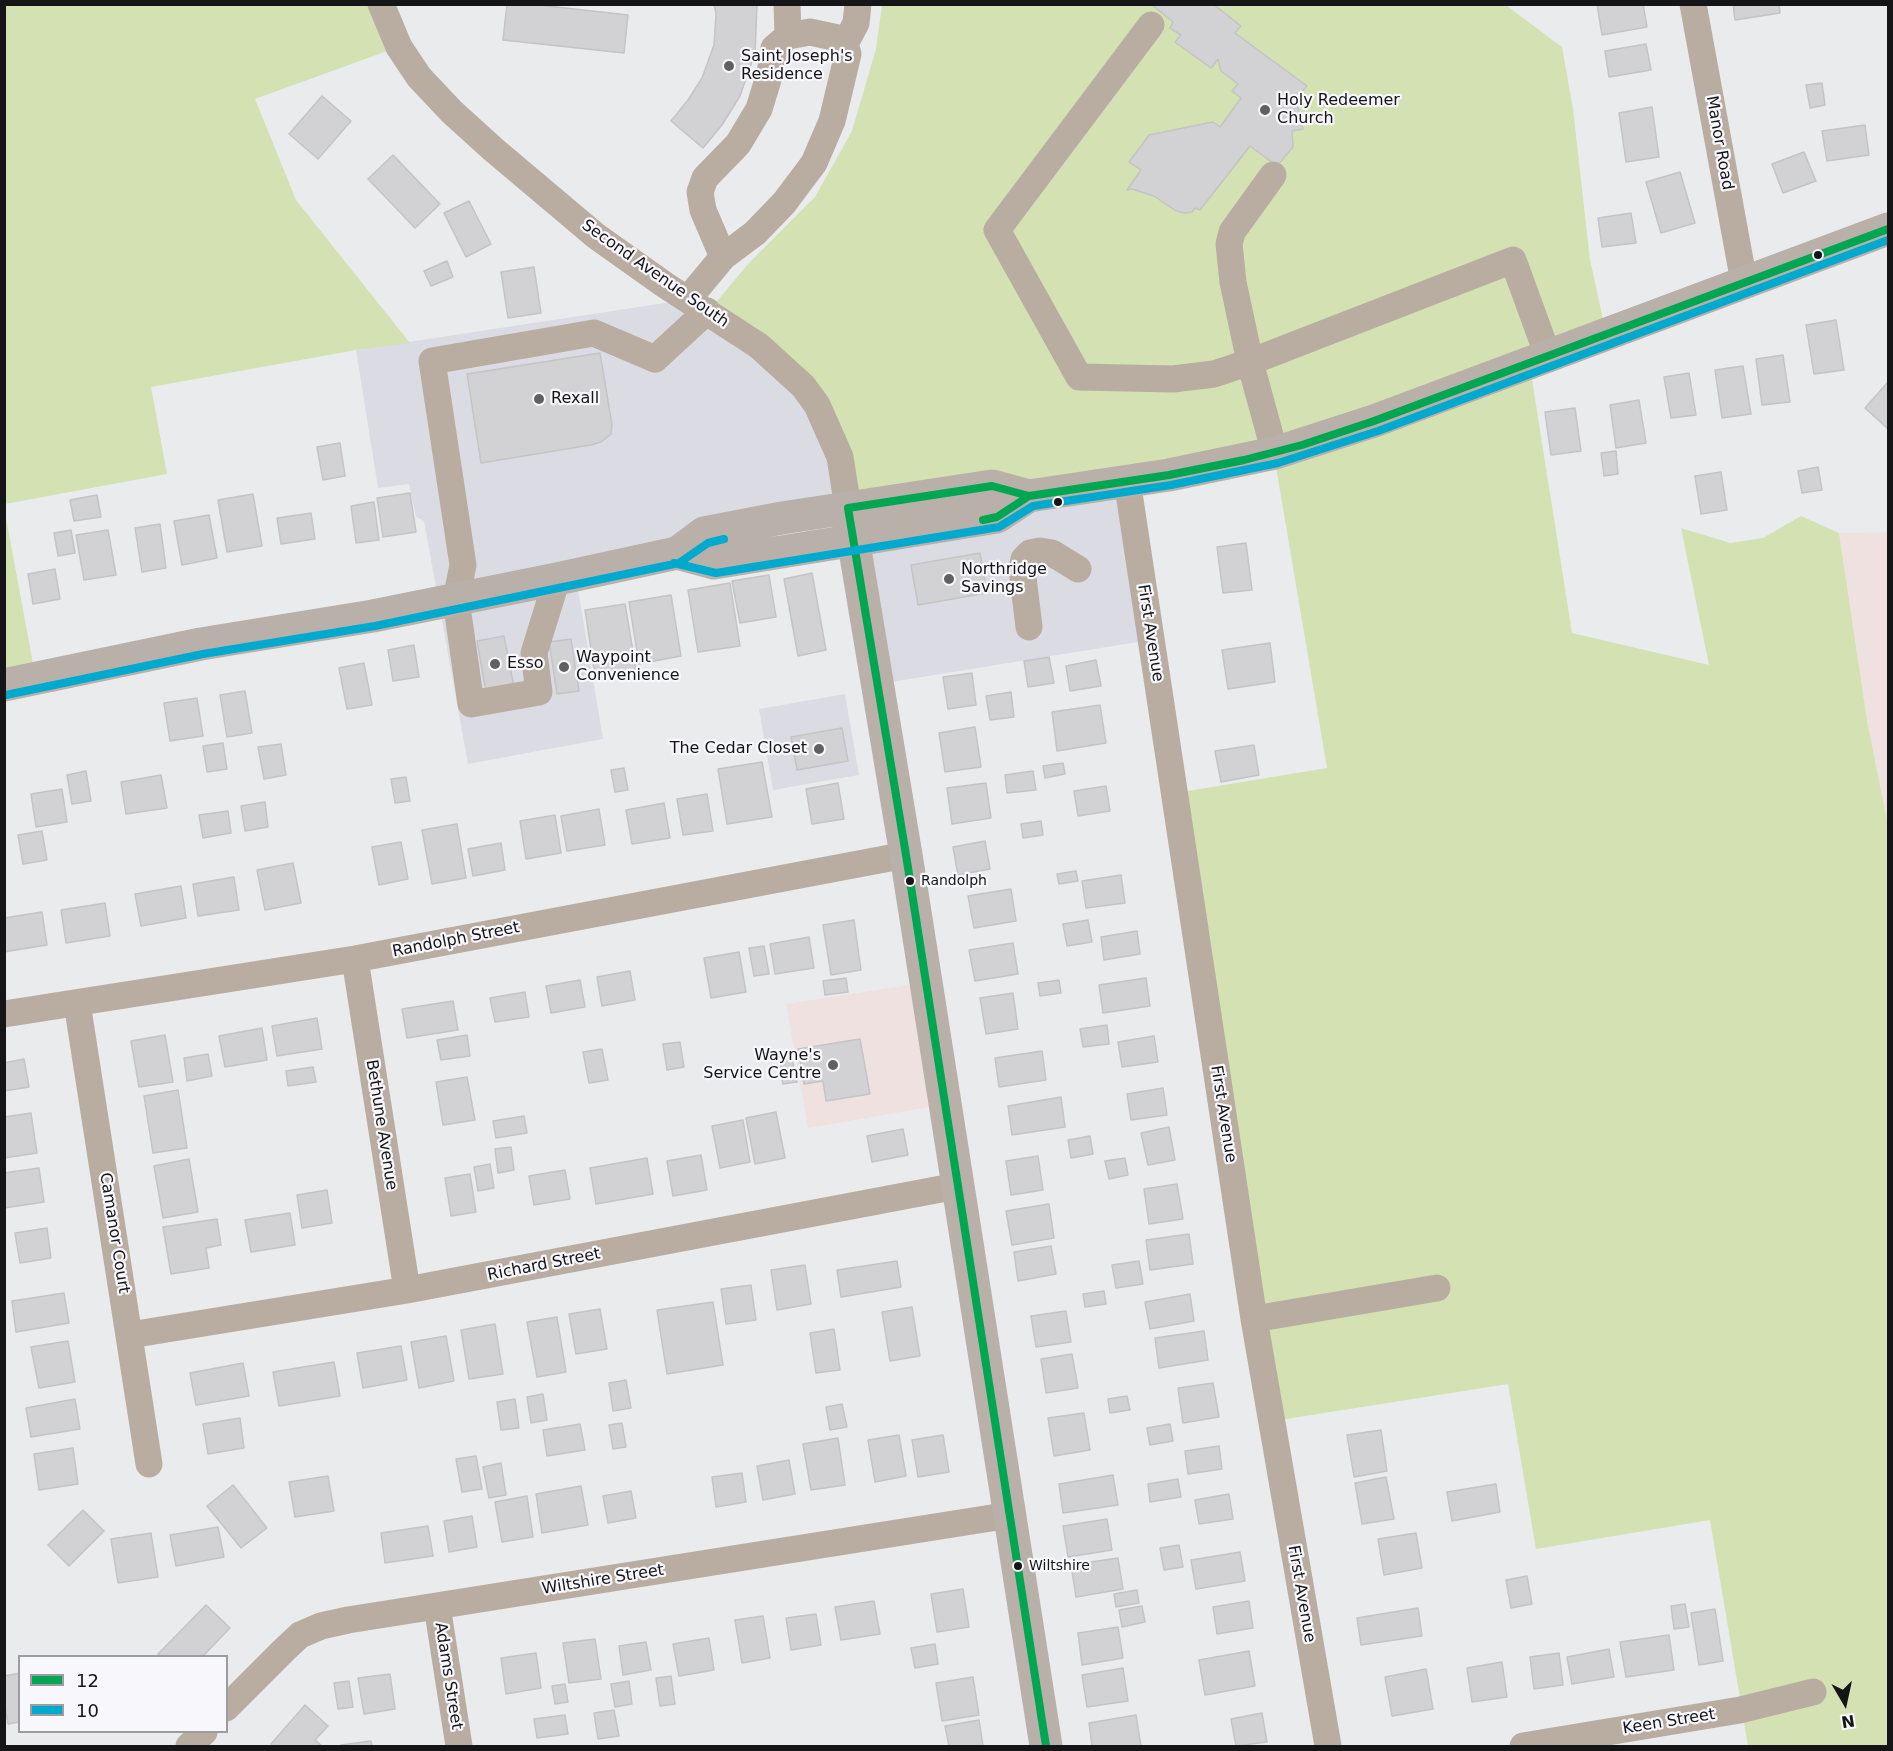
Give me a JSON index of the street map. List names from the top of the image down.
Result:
{
  "streets": {
    "street": [
      "Manor Road",
      "Second Avenue South",
      "First Avenue",
      "Randolph Street",
      "Bethune Avenue",
      "Camanor Court",
      "Richard Street",
      "Wiltshire Street",
      "Adams Street",
      "Keen Street"
    ]
  },
  "crossings": [
    ["Randolph Street", "Bethune Avenue"],
    ["Randolph Street", "Camanor Court"],
    ["Bethune Avenue", "Richard Street"],
    ["Camanor Court", "Richard Street"],
    ["Wiltshire Street", "Adams Street"]
  ],
  "places": [
    "Saint Joseph's Residence",
    "Holy Redeemer Church",
    "Rexall",
    "Northridge Savings",
    "Esso",
    "Waypoint Convenience",
    "The Cedar Closet",
    "Randolph",
    "Wayne's Service Centre",
    "Wiltshire"
  ],
  "lines": ["transit line 12", "transit line 10"],
  "legend": ["12", "10"],
  "north": "bottom"
}
